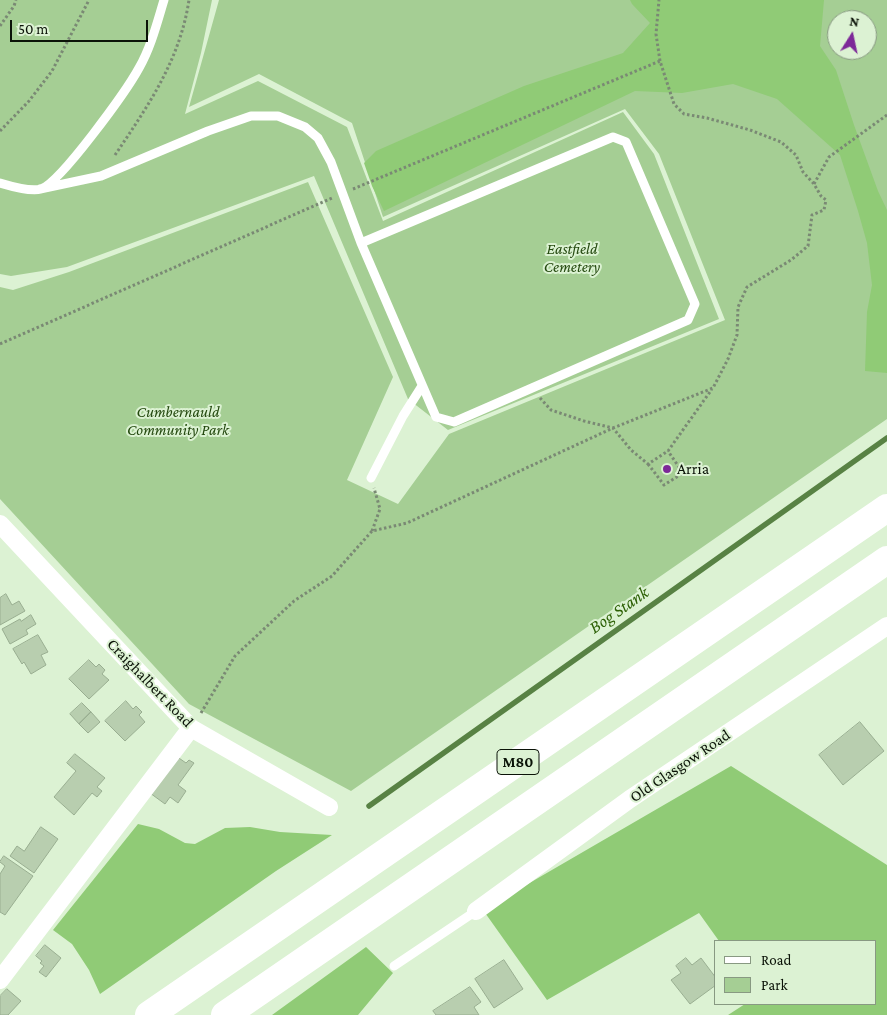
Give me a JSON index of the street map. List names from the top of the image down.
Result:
{
  "streets": {
    "highway": ["M80"],
    "street": ["Craighalbert Road", "Old Glasgow Road"]
  },
  "water": ["Bog Stank"],
  "parks": ["Eastfield Cemetery", "Cumbernauld Community Park"],
  "places": ["Arria"],
  "legend": ["Road", "Park"],
  "scale_bar": "50 m",
  "north": "top"
}
